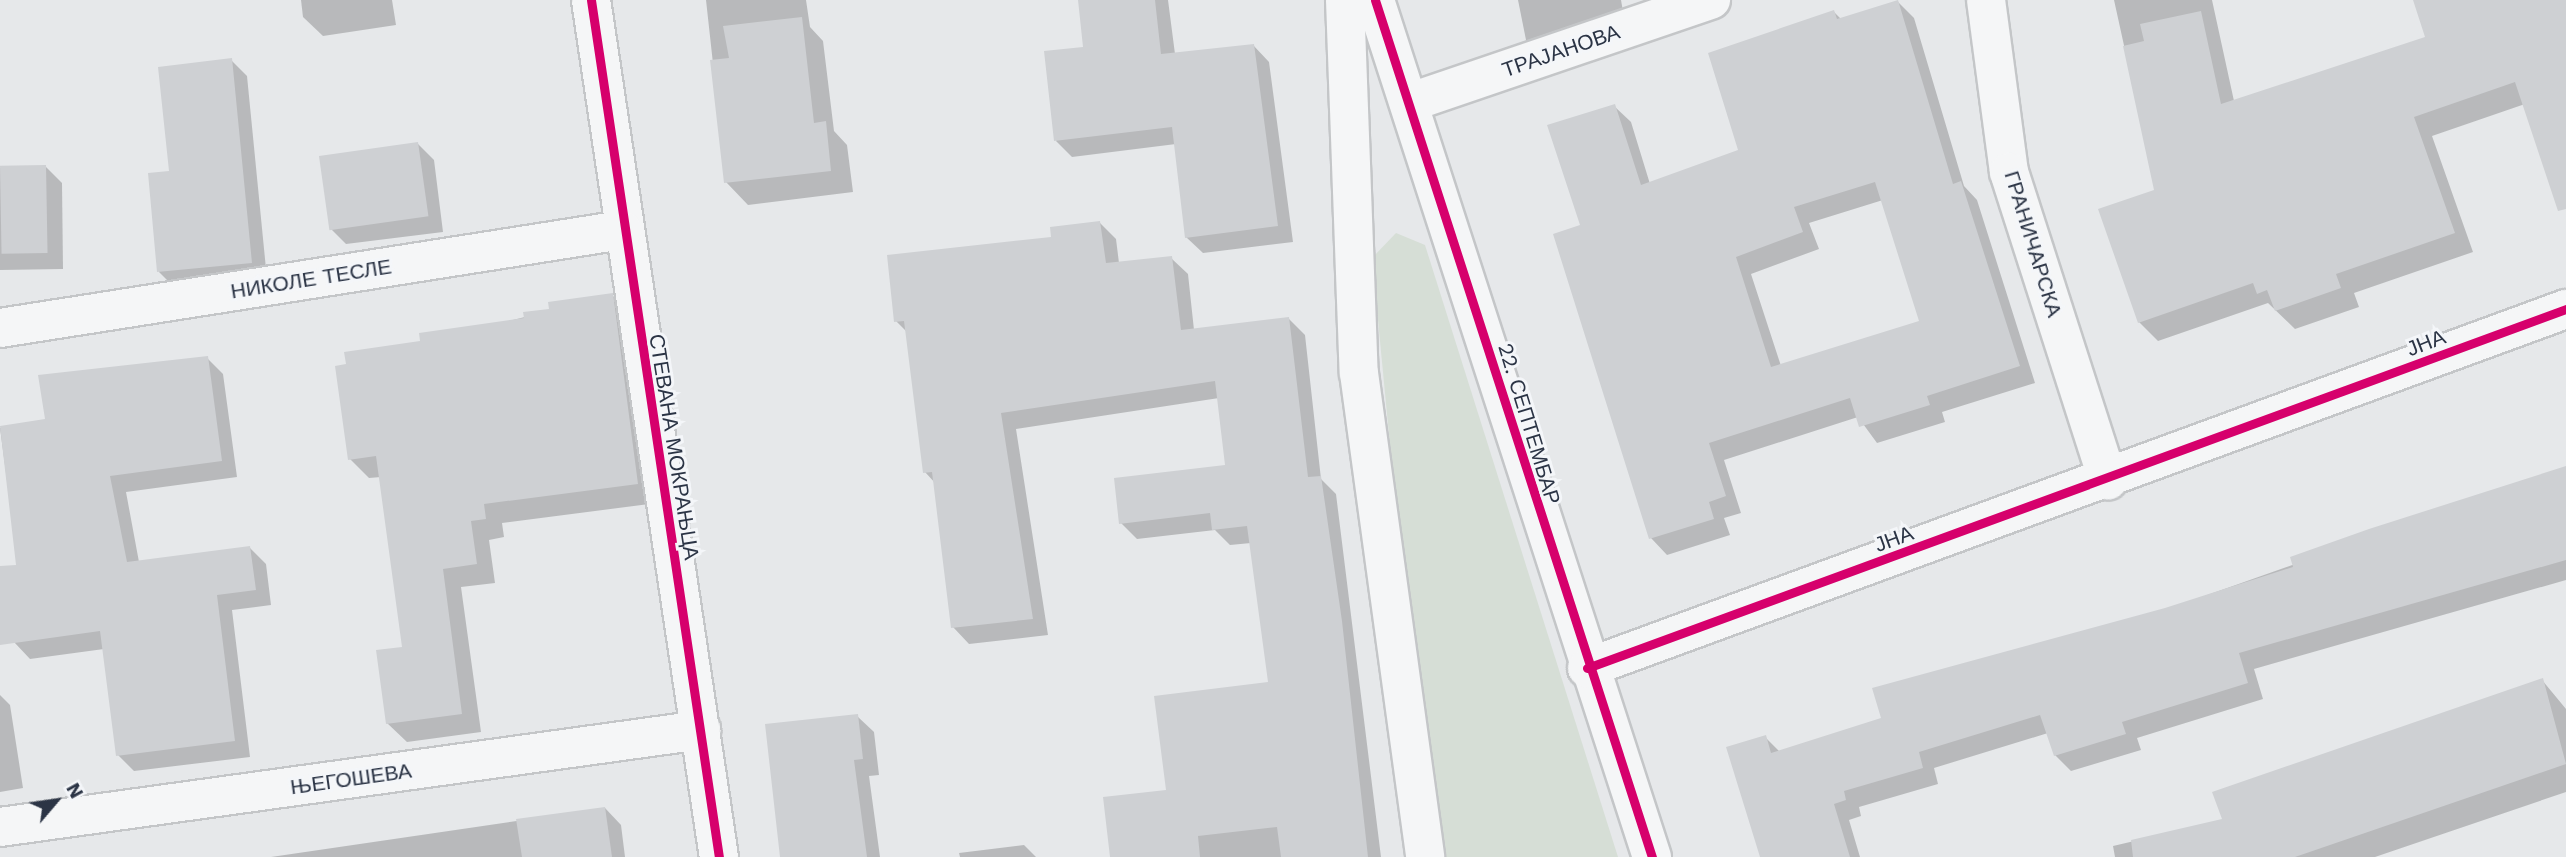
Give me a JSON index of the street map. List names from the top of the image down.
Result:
{
  "streets": {
    "street": [
      "ТРАЈАНОВА",
      "ГРАНИЧАРСКА",
      "НИКОЛЕ ТЕСЛЕ",
      "ЈНА",
      "22. СЕПТЕМБАР",
      "СТЕВАНА МОКРАЊЦА",
      "ЊЕГОШЕВА"
    ]
  },
  "crossings": [
    ["ТРАЈАНОВА", "22. СЕПТЕМБАР"],
    ["ГРАНИЧАРСКА", "ЈНА"],
    ["НИКОЛЕ ТЕСЛЕ", "СТЕВАНА МОКРАЊЦА"],
    ["ЈНА", "22. СЕПТЕМБАР"],
    ["СТЕВАНА МОКРАЊЦА", "ЊЕГОШЕВА"]
  ],
  "north": "top right"
}
